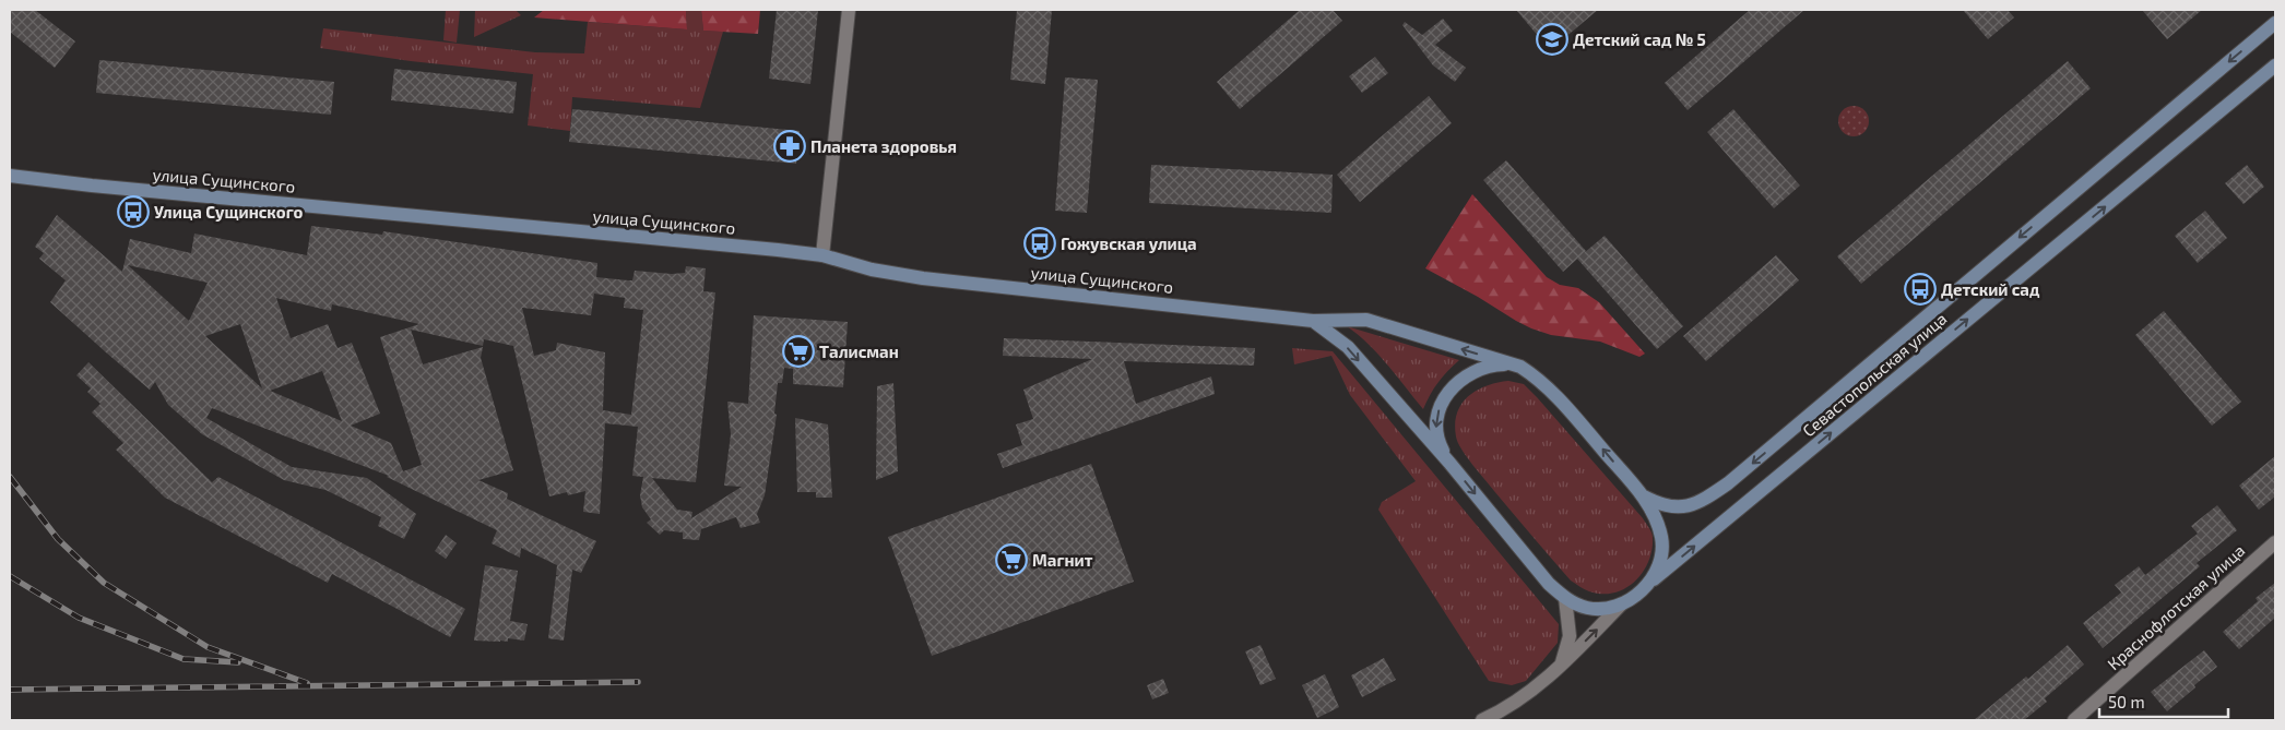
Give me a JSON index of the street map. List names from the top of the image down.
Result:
{
  "streets": {
    "street": ["улица Сущинского", "Севастопольская улица", "Краснофлотская улица"]
  },
  "crossings": [
    ["улица Сущинского", "Севастопольская улица"]
  ],
  "places": {
    "school or university": ["Детский сад № 5"],
    "pharmacy": ["Планета здоровья"],
    "bus stop": ["Улица Сущинского", "Гожувская улица", "Детский сад"],
    "supermarket": ["Талисман", "Магнит"]
  },
  "scale_bar": "50 m"
}
